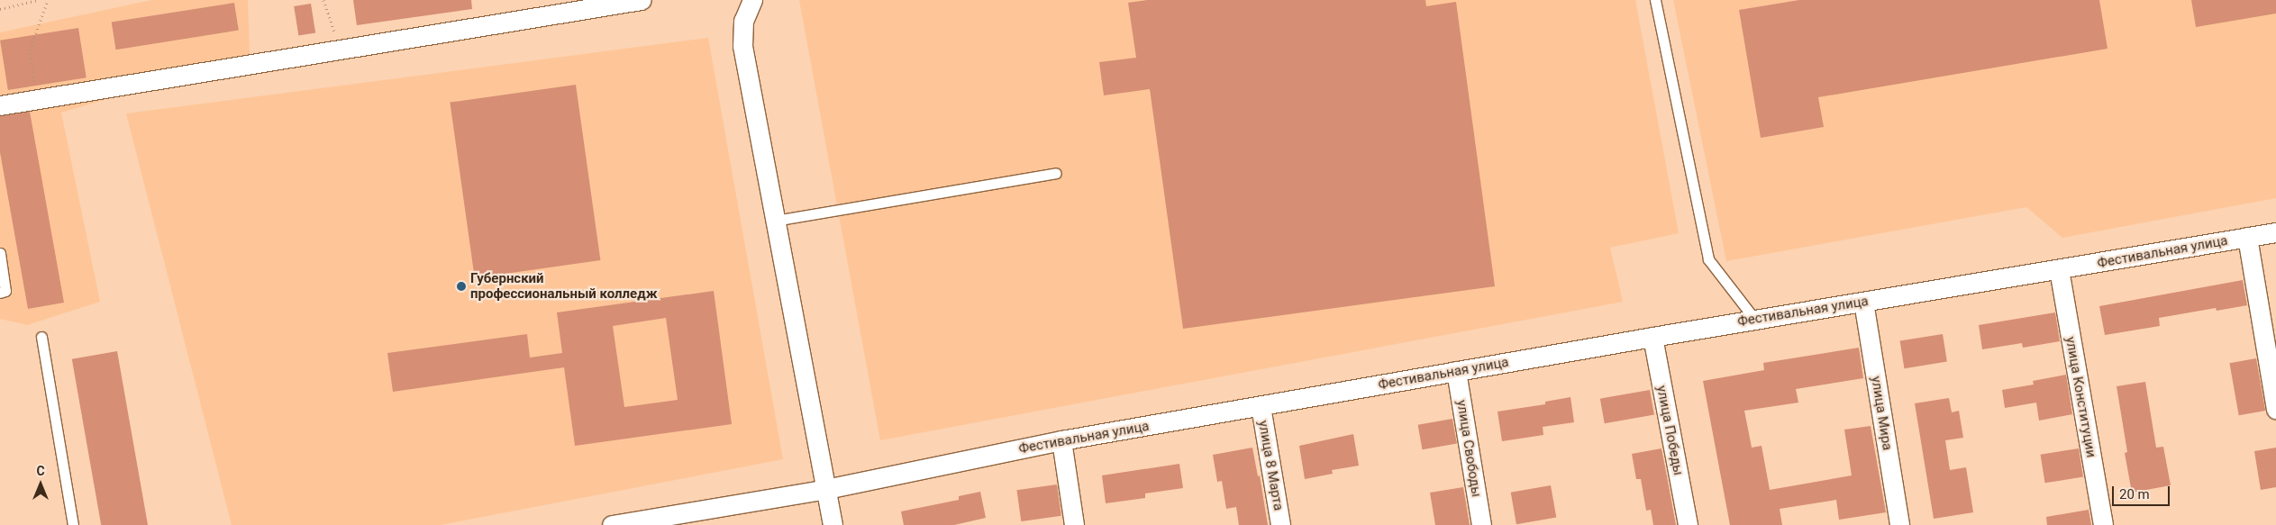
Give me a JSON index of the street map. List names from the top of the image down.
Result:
{
  "streets": {
    "street": [
      "Фестивальная улица",
      "улица Конституции",
      "улица Мира",
      "улица Победы",
      "улица Свободы",
      "улица 8 Марта"
    ]
  },
  "crossings": [
    ["Фестивальная улица", "улица Конституции"],
    ["Фестивальная улица", "улица Мира"],
    ["Фестивальная улица", "улица Победы"],
    ["Фестивальная улица", "улица Свободы"],
    ["Фестивальная улица", "улица 8 Марта"]
  ],
  "places": ["Губернский профессиональный колледж"],
  "scale_bar": "20 m",
  "north": "top"
}
